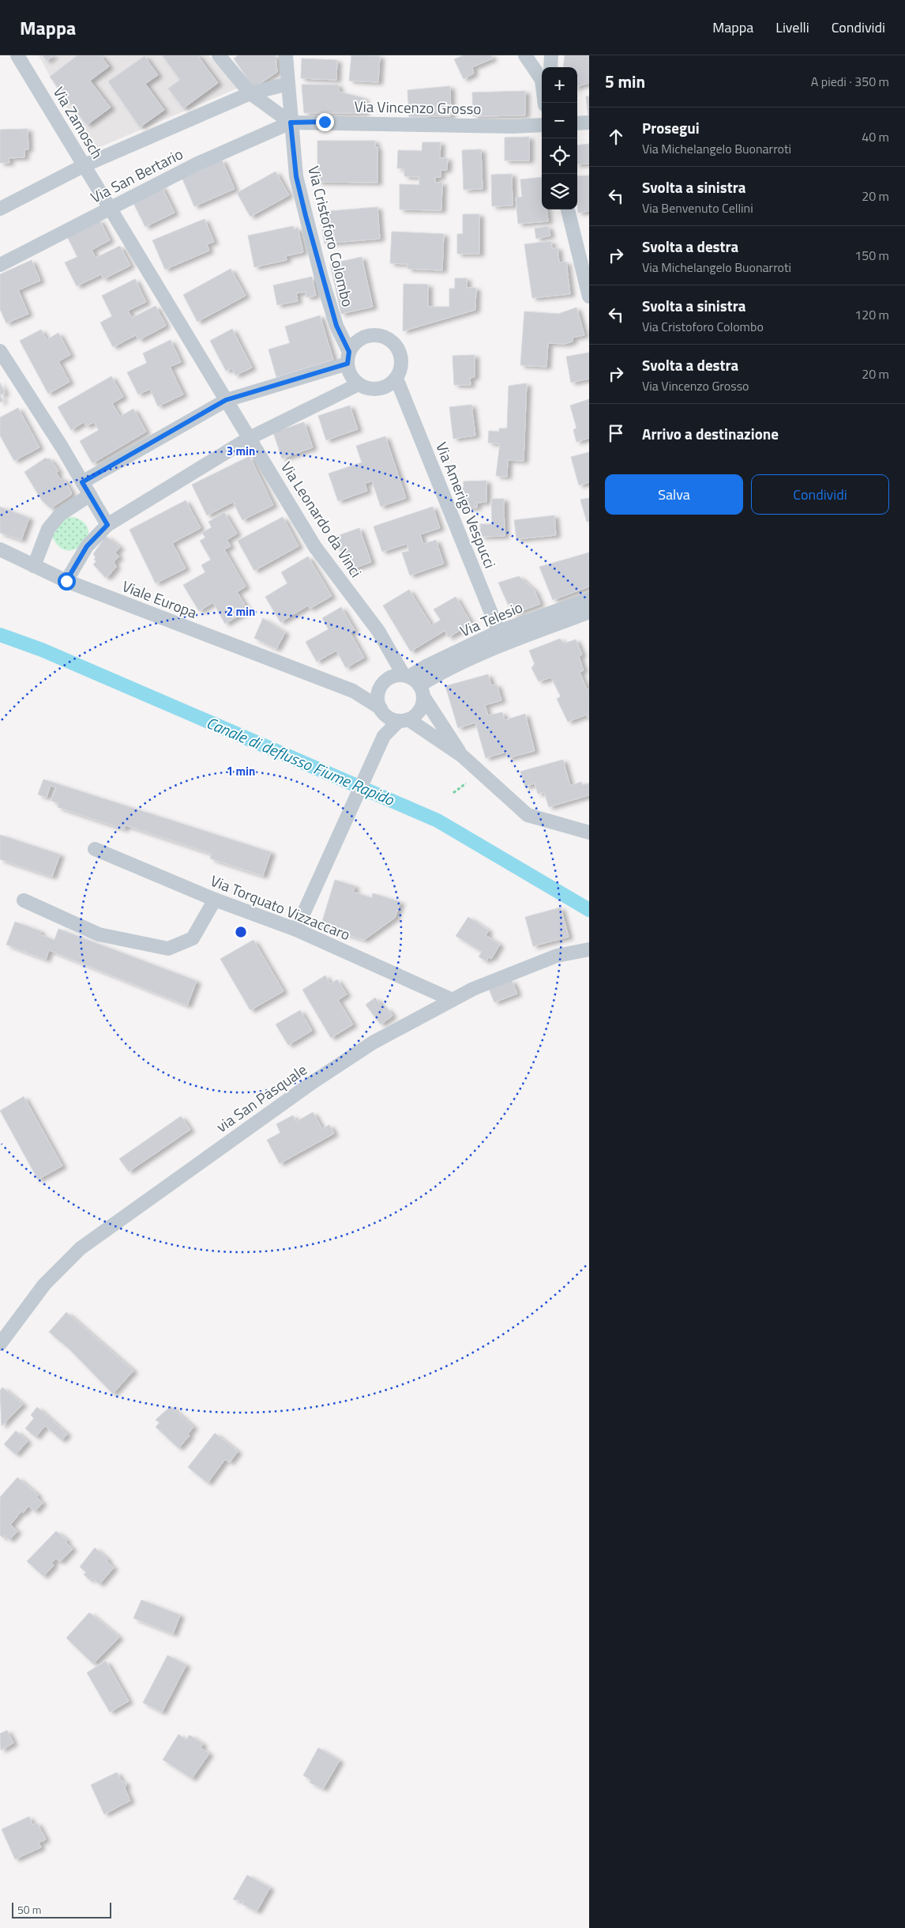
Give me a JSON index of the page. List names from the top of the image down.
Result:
{
  "streets": {
    "street": [
      "Via Vincenzo Grosso",
      "Via Zamosch",
      "Via San Bertario",
      "Via Cristoforo Colombo",
      "Via Amerigo Vespucci",
      "Via Leonardo da Vinci",
      "Viale Europa",
      "Via Telesio",
      "Via Torquato Vizzaccaro",
      "via San Pasquale"
    ]
  },
  "crossings": [
    ["Via Vincenzo Grosso", "Via San Bertario"],
    ["Via Vincenzo Grosso", "Via Cristoforo Colombo"],
    ["Via Zamosch", "Via San Bertario"],
    ["Via Zamosch", "Via Leonardo da Vinci"],
    ["Via San Bertario", "Via Cristoforo Colombo"],
    ["Via San Bertario", "Via Leonardo da Vinci"],
    ["Via Cristoforo Colombo", "Via Amerigo Vespucci"],
    ["Via Amerigo Vespucci", "Via Telesio"],
    ["Via Leonardo da Vinci", "Viale Europa"],
    ["Via Leonardo da Vinci", "Via Telesio"],
    ["Viale Europa", "Via Telesio"],
    ["Via Torquato Vizzaccaro", "via San Pasquale"]
  ],
  "water": ["Canale di deflusso Fiume Rapido"],
  "scale_bar": "50 m",
  "page": {
    "header": "Mappa",
    "nav": ["Mappa", "Livelli", "Condividi"],
    "heading": ["5 min", "A piedi · 350 m"],
    "map_buttons": ["+", "−"],
    "list": [
      ["Prosegui", "Via Michelangelo Buonarroti", "40 m"],
      ["Svolta a sinistra", "Via Benvenuto Cellini", "20 m"],
      ["Svolta a destra", "Via Michelangelo Buonarroti", "150 m"],
      ["Svolta a sinistra", "Via Cristoforo Colombo", "120 m"],
      ["Svolta a destra", "Via Vincenzo Grosso", "20 m"],
      "Arrivo a destinazione"
    ],
    "buttons": ["Salva", "Condividi"],
    "scale": "50 m"
  },
  "rings": ["3 min", "2 min", "1 min"]
}
